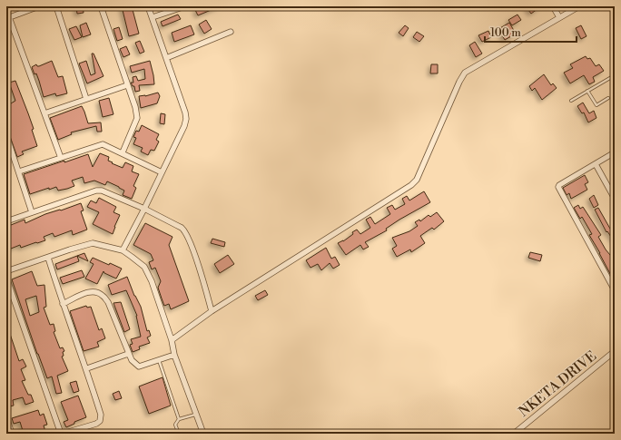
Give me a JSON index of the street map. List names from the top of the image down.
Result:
{
  "streets": {
    "street": ["NKETA DRIVE"]
  },
  "scale_bar": "100 m"
}
